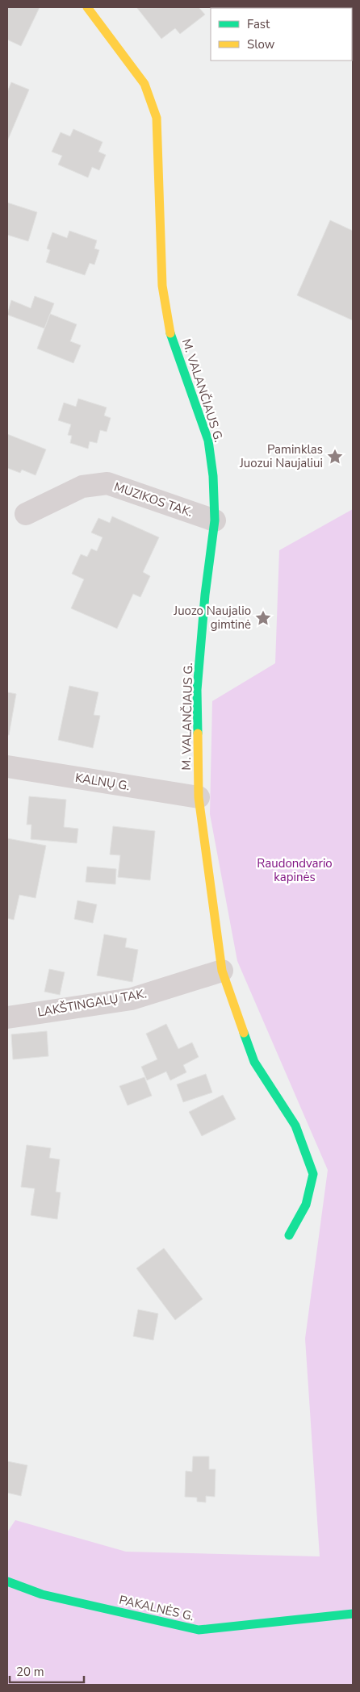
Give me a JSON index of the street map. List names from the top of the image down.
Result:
{
  "streets": {
    "street": [
      "M. VALANČIAUS G.",
      "MUZIKOS TAK.",
      "KALNŲ G.",
      "LAKŠTINGALŲ TAK.",
      "PAKALNĖS G."
    ]
  },
  "crossings": [
    ["M. VALANČIAUS G.", "MUZIKOS TAK."],
    ["M. VALANČIAUS G.", "KALNŲ G."],
    ["M. VALANČIAUS G.", "LAKŠTINGALŲ TAK."]
  ],
  "parks": ["Raudondvario kapinės"],
  "places": {
    "place": ["Paminklas Juozui Naujaliui", "Juozo Naujalio gimtinė"]
  },
  "legend": ["Fast", "Slow"],
  "scale_bar": "20 m"
}
